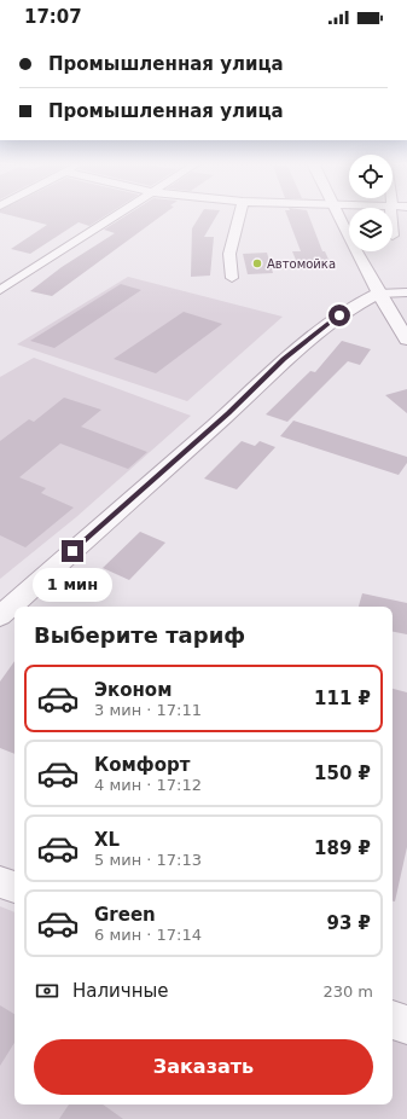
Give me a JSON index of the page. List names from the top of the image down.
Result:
{
  "places": ["Автомойка"],
  "page": {
    "status": "17:07",
    "banner": ["Промышленная улица", "Промышленная улица"],
    "bubble": "1 мин",
    "heading": "Выберите тариф",
    "list": [
      {
        "name": "Эконом",
        "note": "3 мин · 17:11",
        "value": "111 ₽"
      },
      {
        "name": "Комфорт",
        "note": "4 мин · 17:12",
        "value": "150 ₽"
      },
      {
        "name": "XL",
        "note": "5 мин · 17:13",
        "value": "189 ₽"
      },
      {
        "name": "Green",
        "note": "6 мин · 17:14",
        "value": "93 ₽"
      }
    ],
    "pay": ["Наличные", "230 m"],
    "buttons": "Заказать"
  }
}
